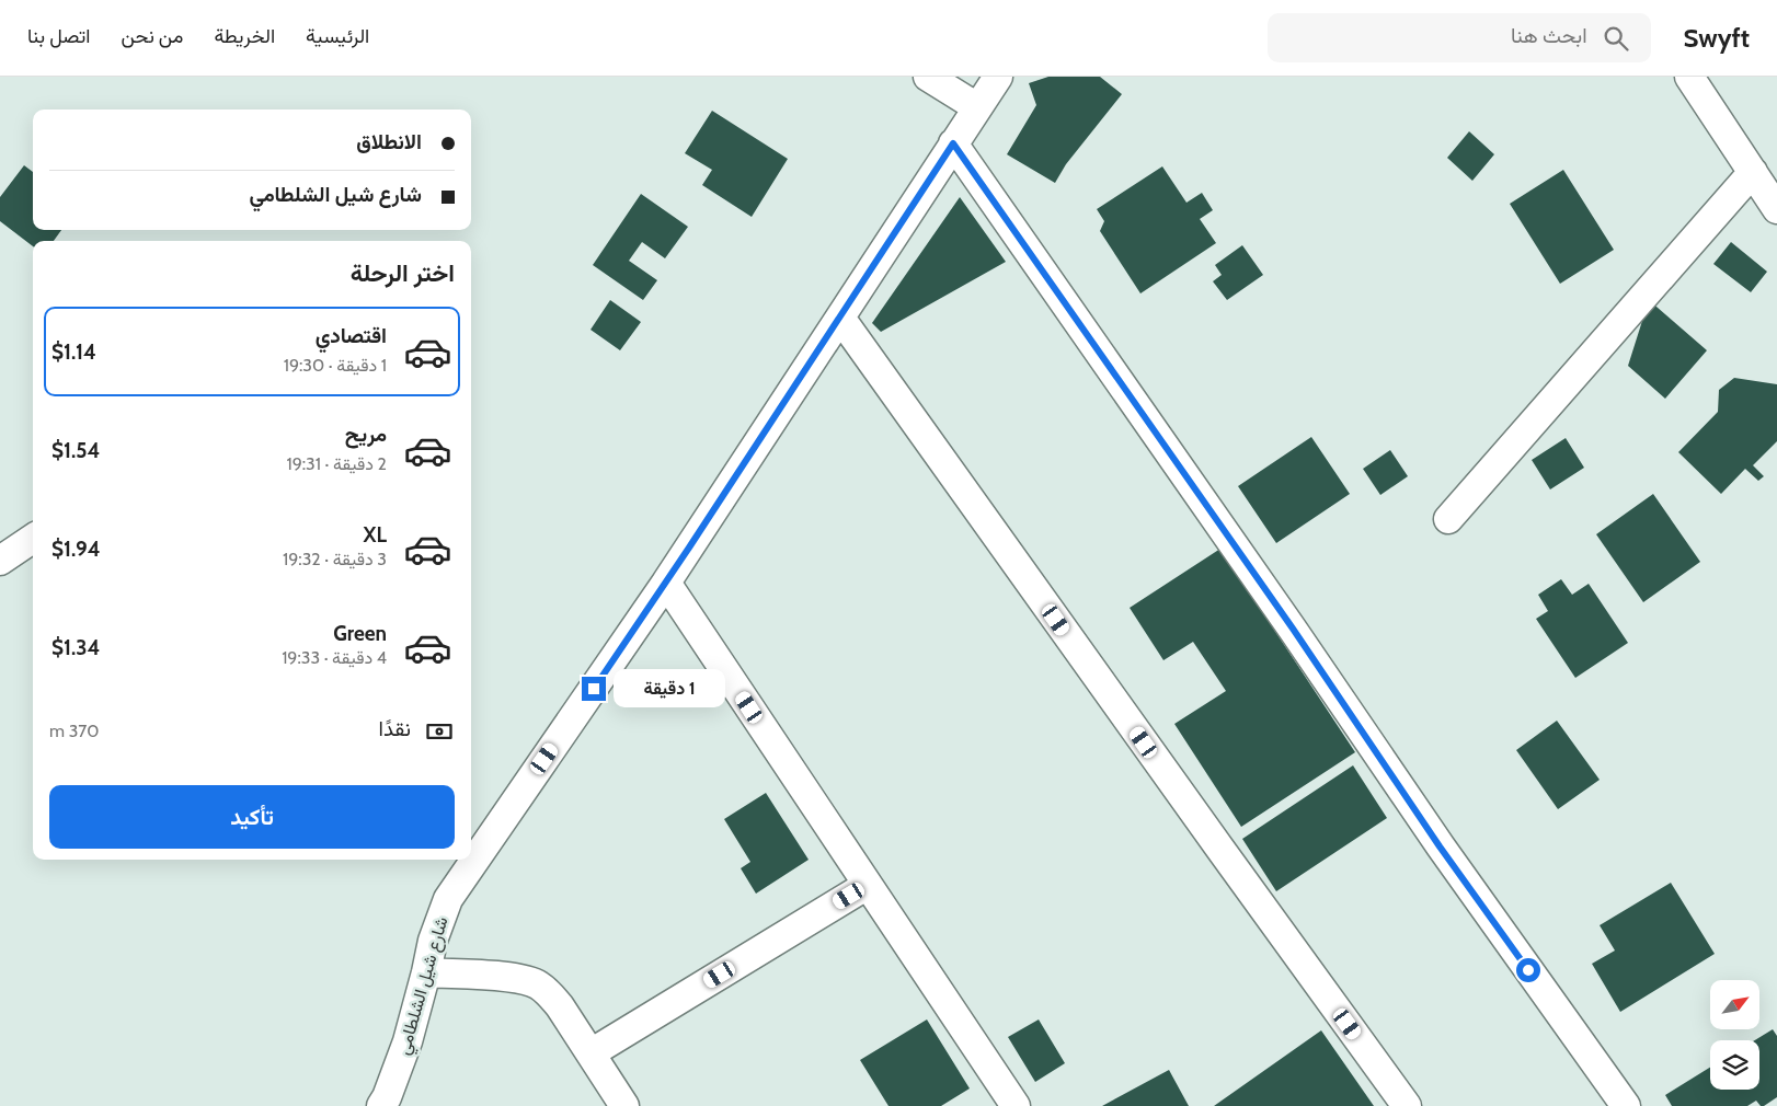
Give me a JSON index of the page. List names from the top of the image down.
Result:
{
  "streets": {
    "street": ["شارع شيل الشلطامي"]
  },
  "north": "top right",
  "page": {
    "header": "Swyft",
    "search": "ابحث هنا",
    "nav": [
      "الرئيسية",
      "الخريطة",
      "من نحن",
      "اتصل بنا"
    ],
    "banner": ["الانطلاق", "شارع شيل الشلطامي"],
    "heading": "اختر الرحلة",
    "list": [
      {
        "name": "اقتصادي",
        "note": "1 دقيقة · 19:30",
        "value": "$1.14"
      },
      {
        "name": "مريح",
        "note": "2 دقيقة · 19:31",
        "value": "$1.54"
      },
      {
        "name": "XL",
        "note": "3 دقيقة · 19:32",
        "value": "$1.94"
      },
      {
        "name": "Green",
        "note": "4 دقيقة · 19:33",
        "value": "$1.34"
      }
    ],
    "bubble": "1 دقيقة",
    "pay": ["نقدًا", "370 m"],
    "buttons": "تأكيد"
  }
}
